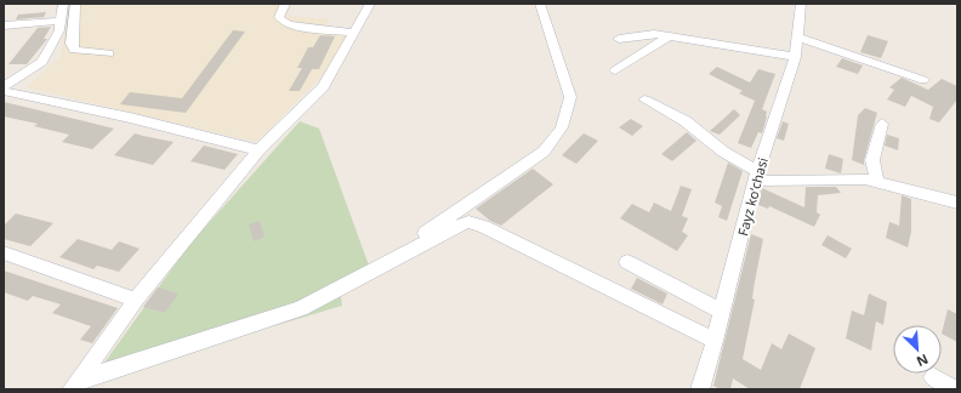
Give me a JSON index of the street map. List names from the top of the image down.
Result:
{
  "streets": {
    "street": ["Fayz koʻchasi"]
  },
  "north": "bottom right"
}
